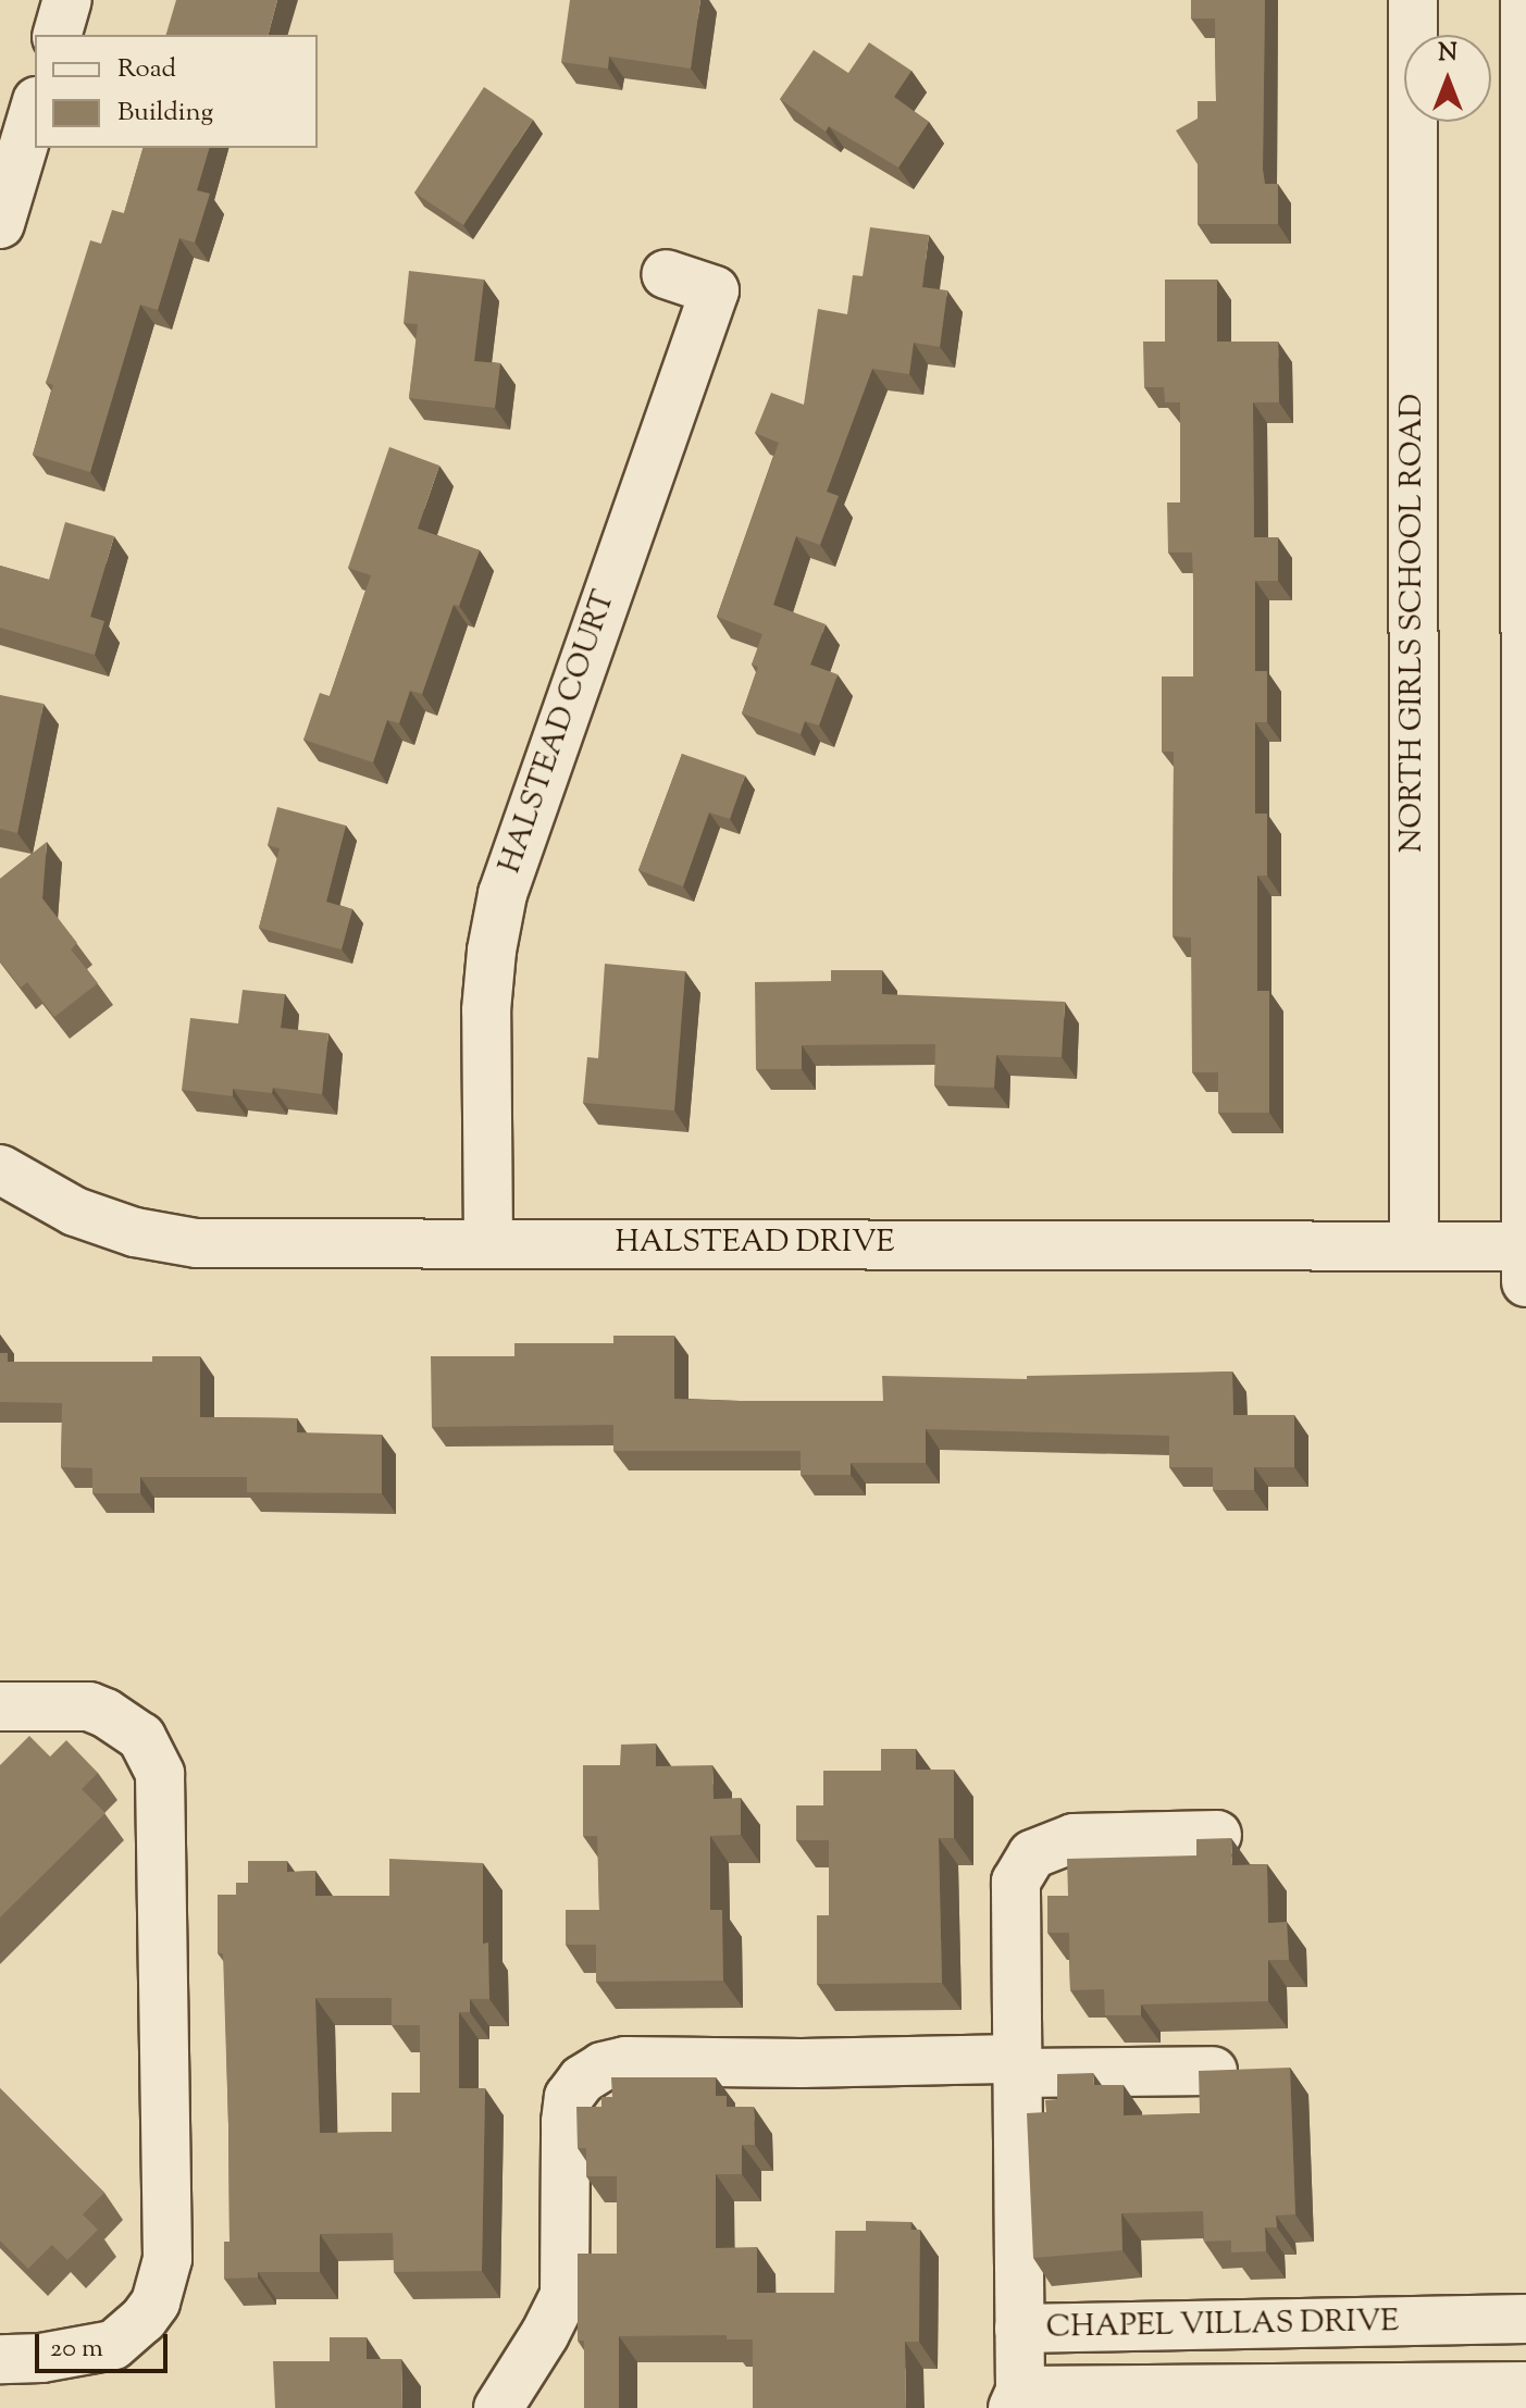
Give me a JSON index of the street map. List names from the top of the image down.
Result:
{
  "streets": {
    "street": [
      "NORTH GIRLS SCHOOL ROAD",
      "HALSTEAD COURT",
      "HALSTEAD DRIVE",
      "CHAPEL VILLAS DRIVE"
    ]
  },
  "crossings": [
    ["NORTH GIRLS SCHOOL ROAD", "HALSTEAD DRIVE"],
    ["HALSTEAD COURT", "HALSTEAD DRIVE"]
  ],
  "legend": ["Road", "Building"],
  "scale_bar": "20 m",
  "north": "top"
}
